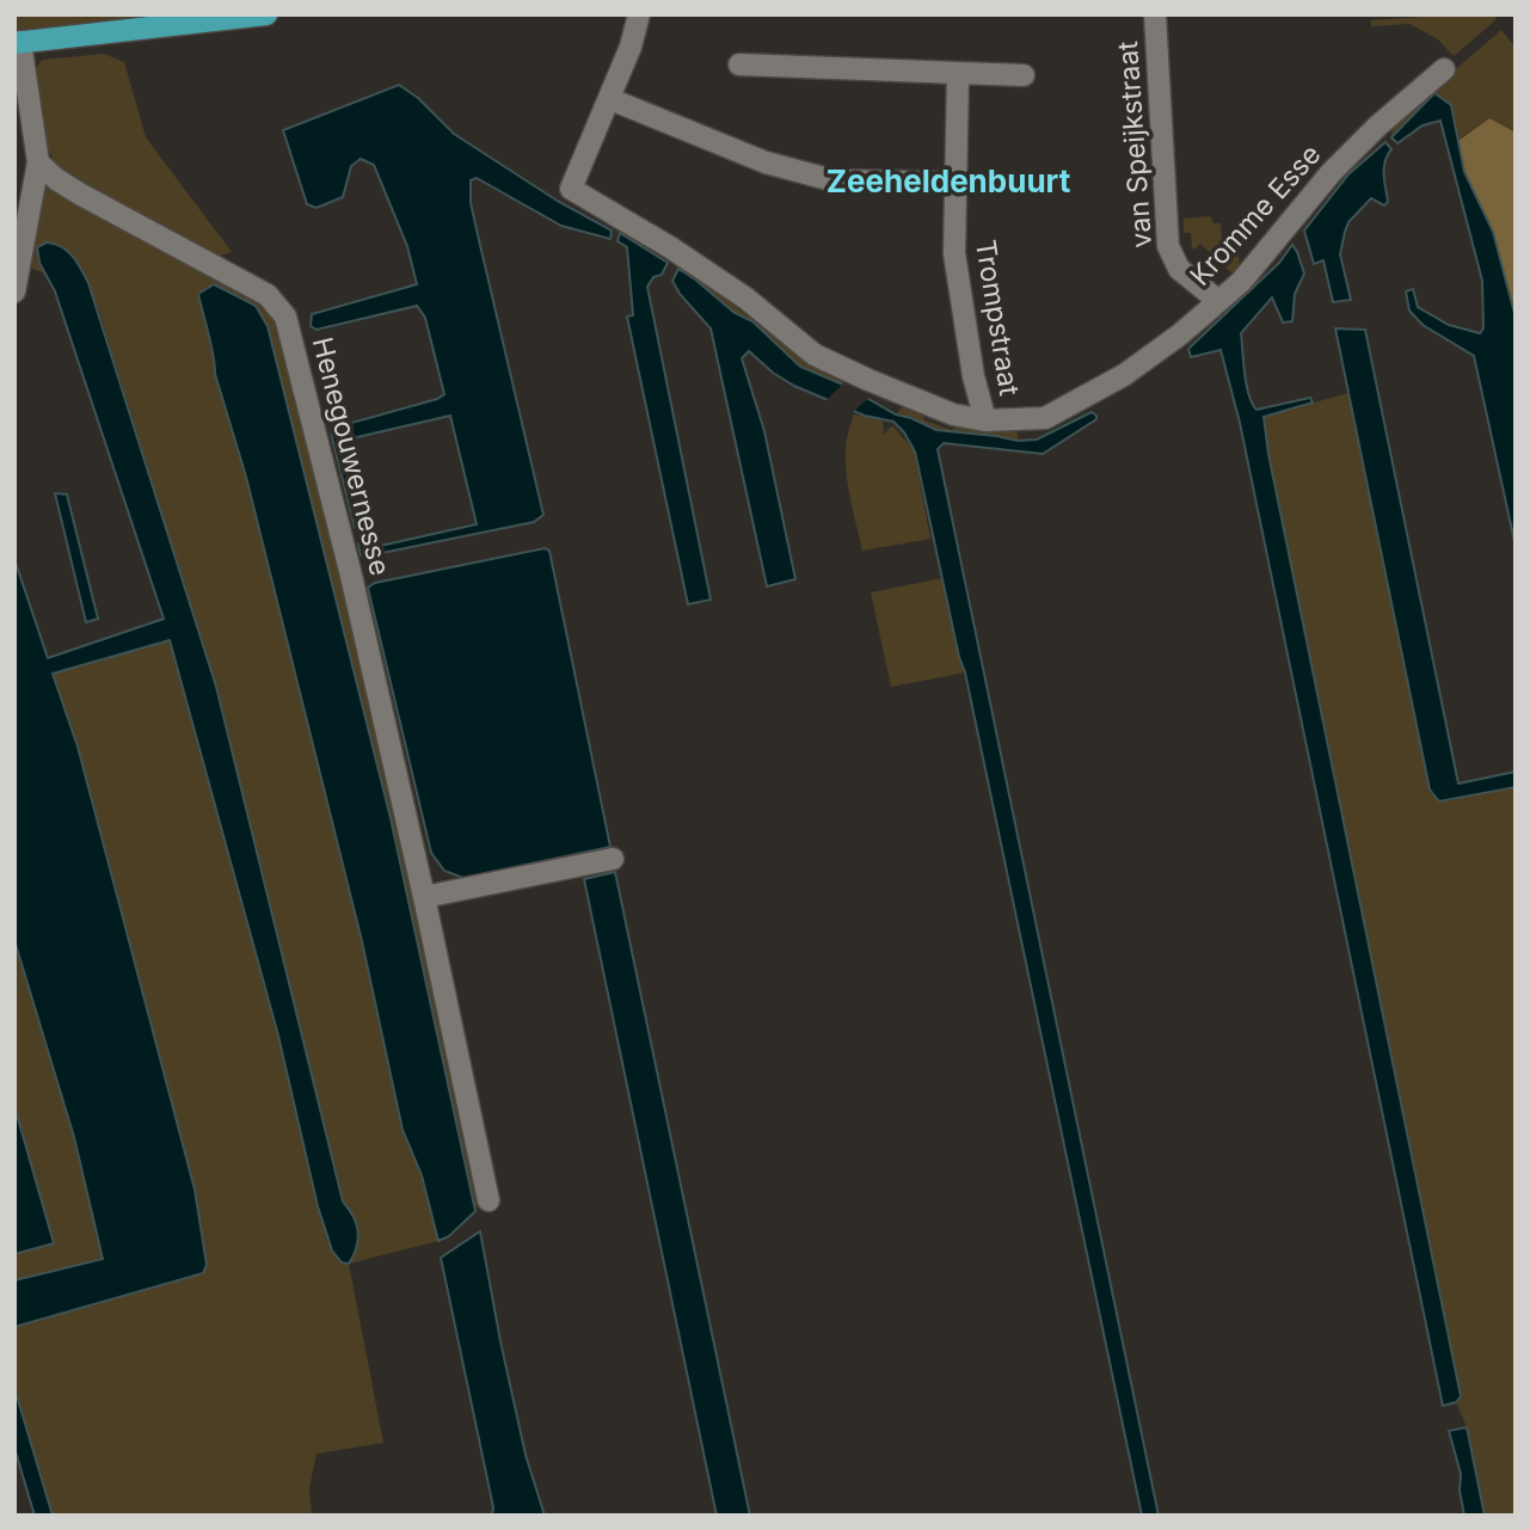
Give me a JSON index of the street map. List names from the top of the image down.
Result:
{
  "streets": {
    "street": [
      "van Speijkstraat",
      "Kromme Esse",
      "Trompstraat",
      "Henegouwernesse"
    ]
  },
  "crossings": [
    ["van Speijkstraat", "Kromme Esse"],
    ["Kromme Esse", "Trompstraat"]
  ],
  "districts": ["Zeeheldenbuurt"]
}
